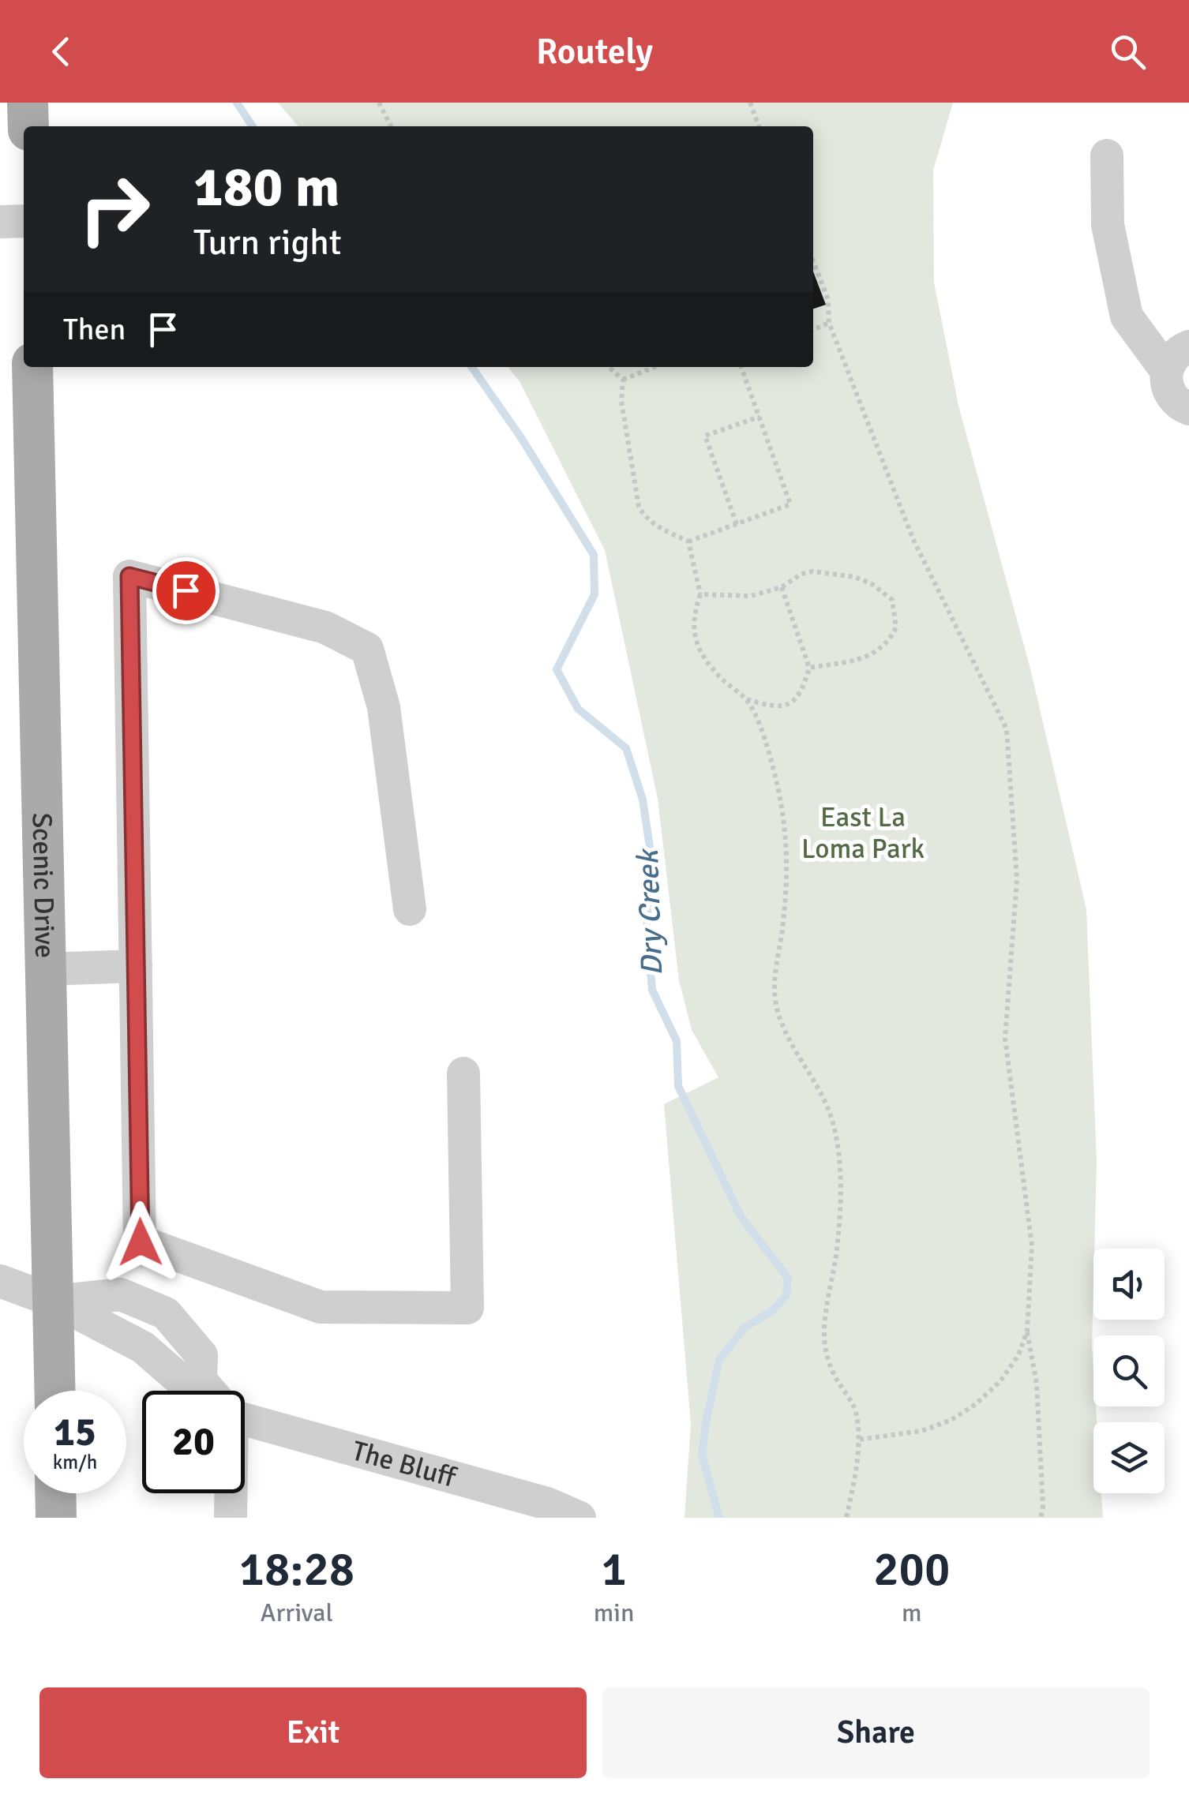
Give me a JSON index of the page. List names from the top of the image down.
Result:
{
  "streets": {
    "main road": ["Scenic Drive"],
    "street": ["The Bluff"]
  },
  "water": ["Dry Creek"],
  "parks": ["East La Loma Park"],
  "page": {
    "header": "Routely",
    "turn": ["180 m", "Turn right"],
    "then": "Then",
    "speed": "15 km/h",
    "limit": "20",
    "eta": [
      "18:28",
      "Arrival",
      "1",
      "min",
      "200",
      "m"
    ],
    "buttons": ["Exit", "Share"]
  }
}
